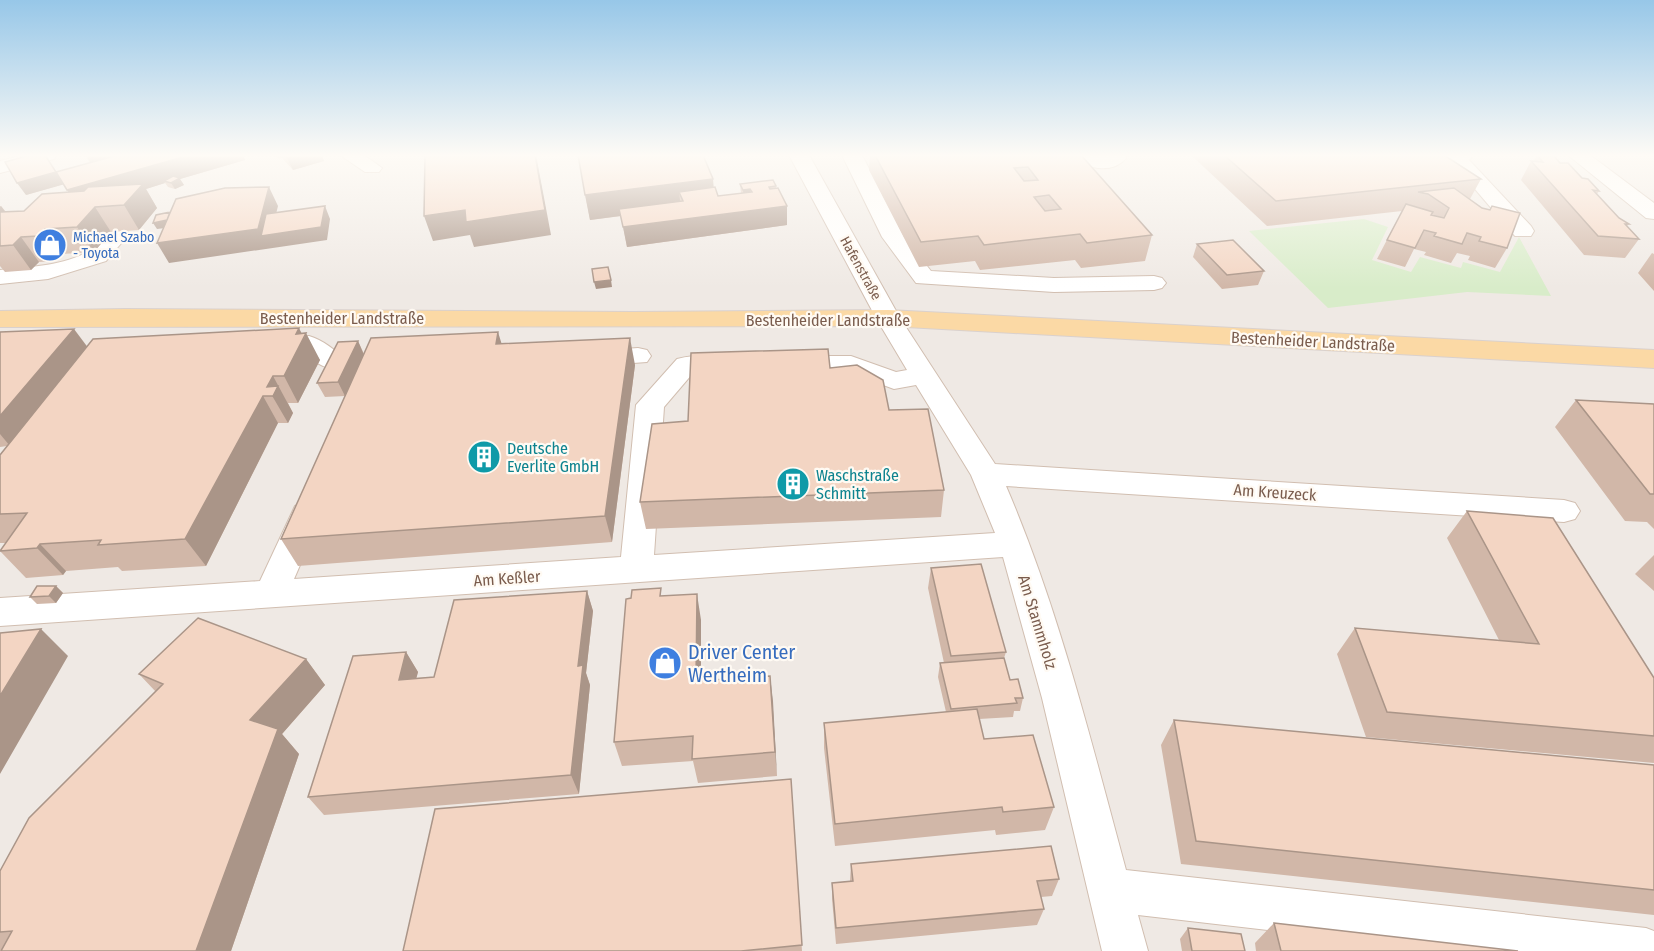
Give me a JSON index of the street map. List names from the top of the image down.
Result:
{
  "streets": {
    "main road": ["Bestenheider Landstraße"],
    "street": [
      "Hafenstraße",
      "Am Kreuzeck",
      "Am Keßler",
      "Am Stammholz"
    ]
  },
  "crossings": [
    ["Hafenstraße", "Bestenheider Landstraße"],
    ["Hafenstraße", "Am Stammholz"],
    ["Bestenheider Landstraße", "Am Stammholz"],
    ["Am Kreuzeck", "Am Stammholz"],
    ["Am Keßler", "Am Stammholz"]
  ],
  "places": {
    "shop": ["Michael Szabo - Toyota", "Driver Center Wertheim"],
    "building": ["Deutsche Everlite GmbH", "Waschstraße Schmitt"]
  }
}
